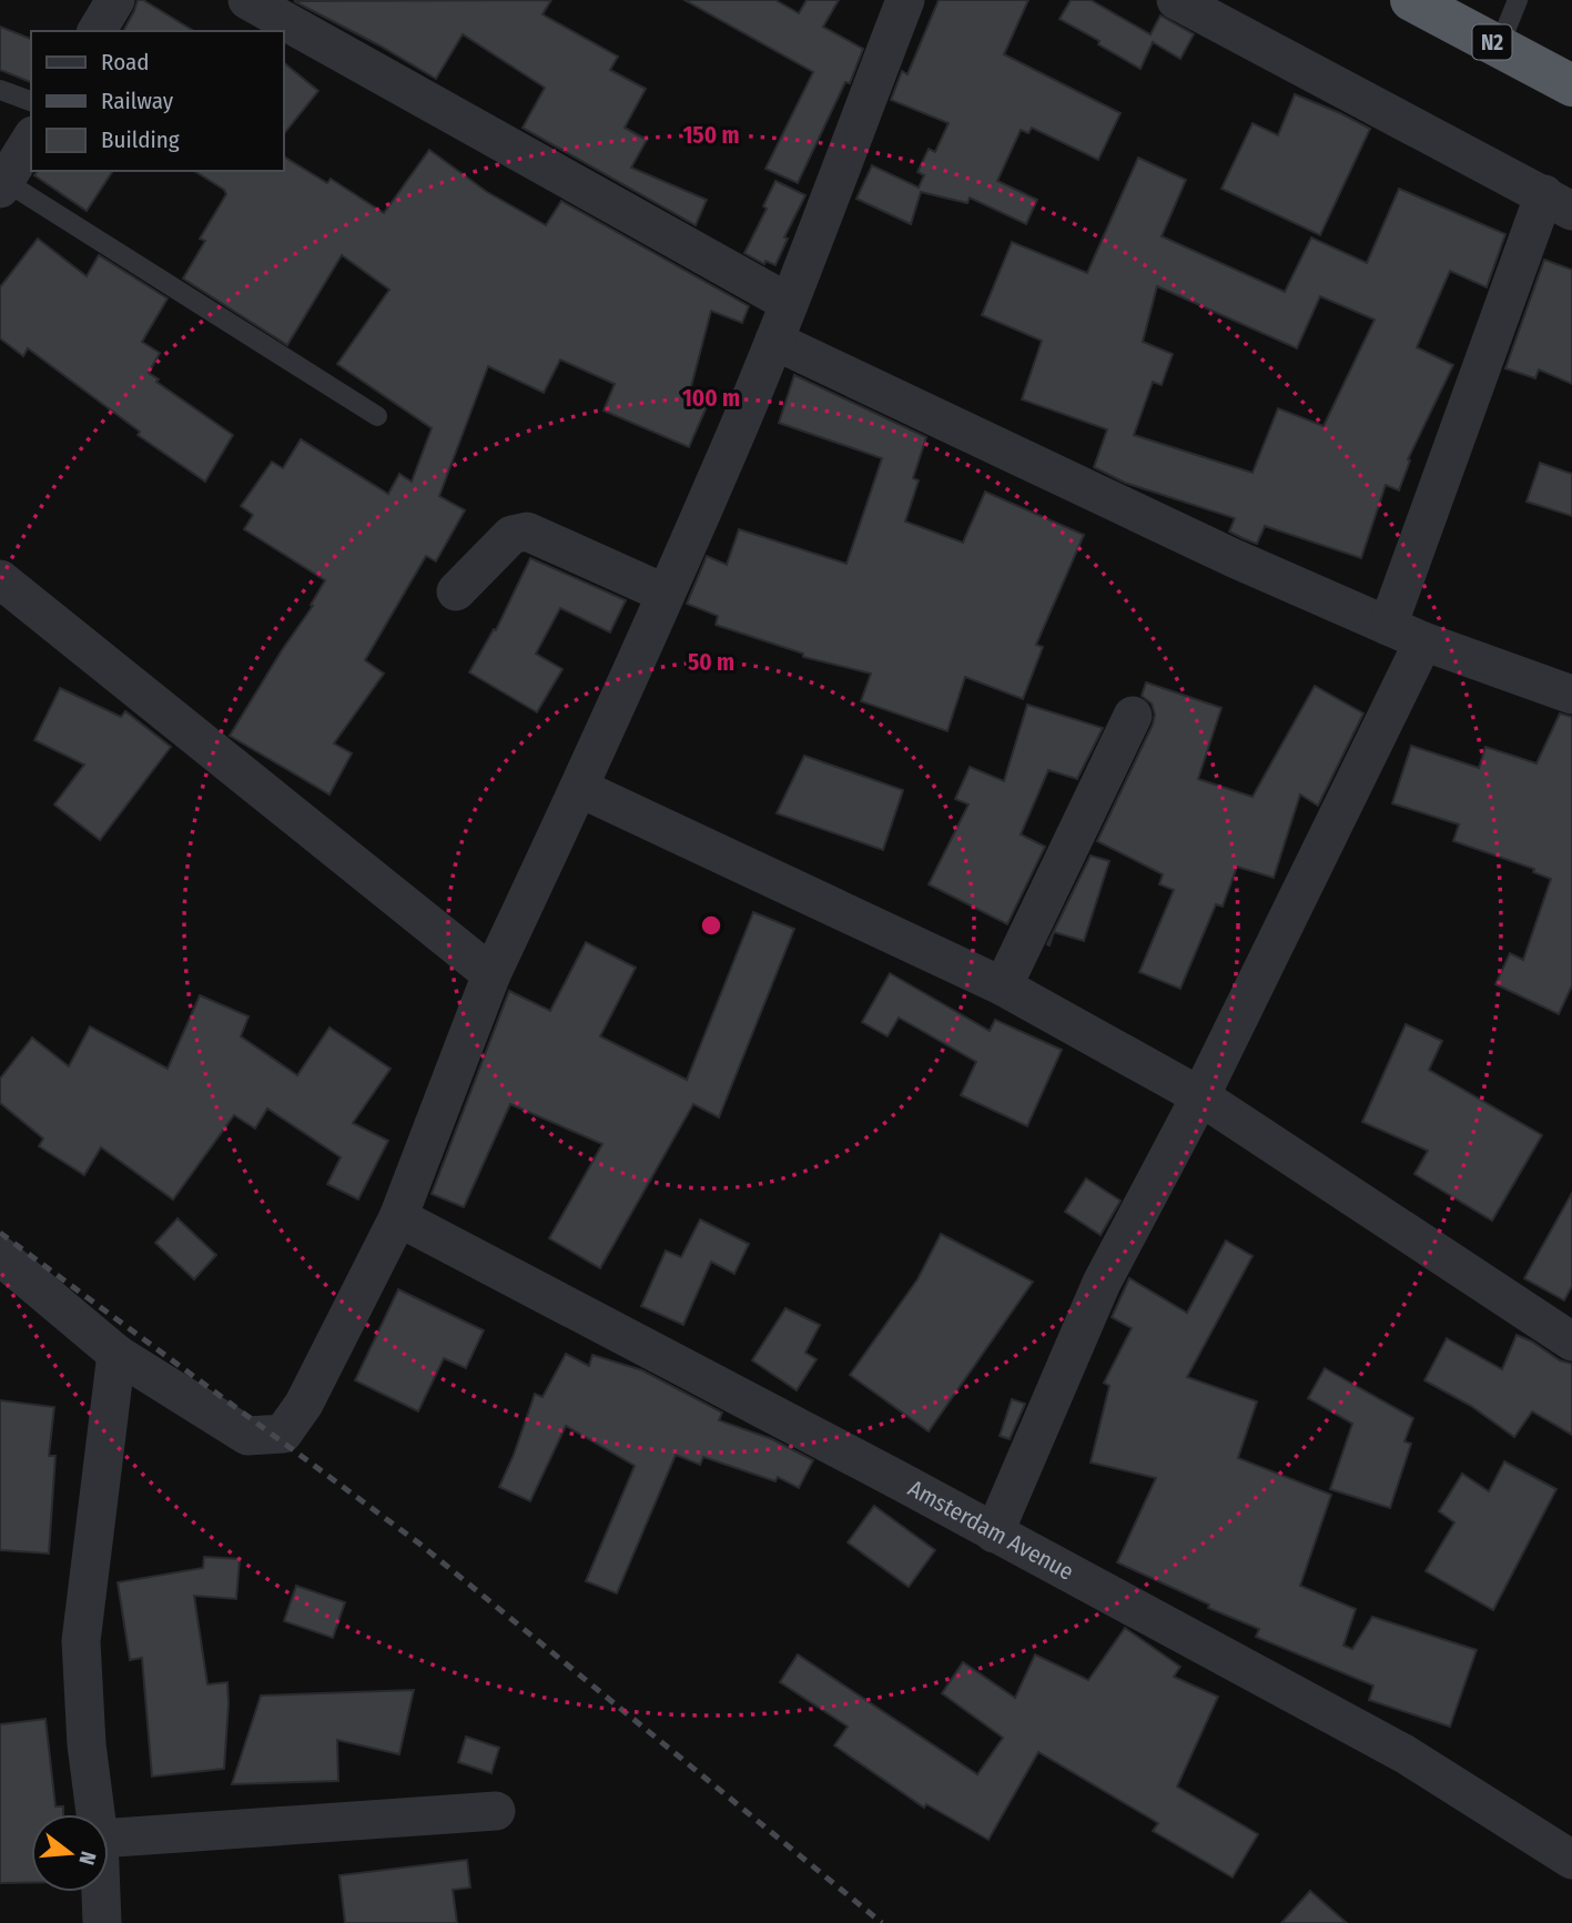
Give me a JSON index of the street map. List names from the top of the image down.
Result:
{
  "streets": {
    "highway": ["N2"],
    "street": ["Amsterdam Avenue"]
  },
  "legend": ["Road", "Railway", "Building"],
  "north": "right",
  "rings": ["150 m", "100 m", "50 m"]
}
